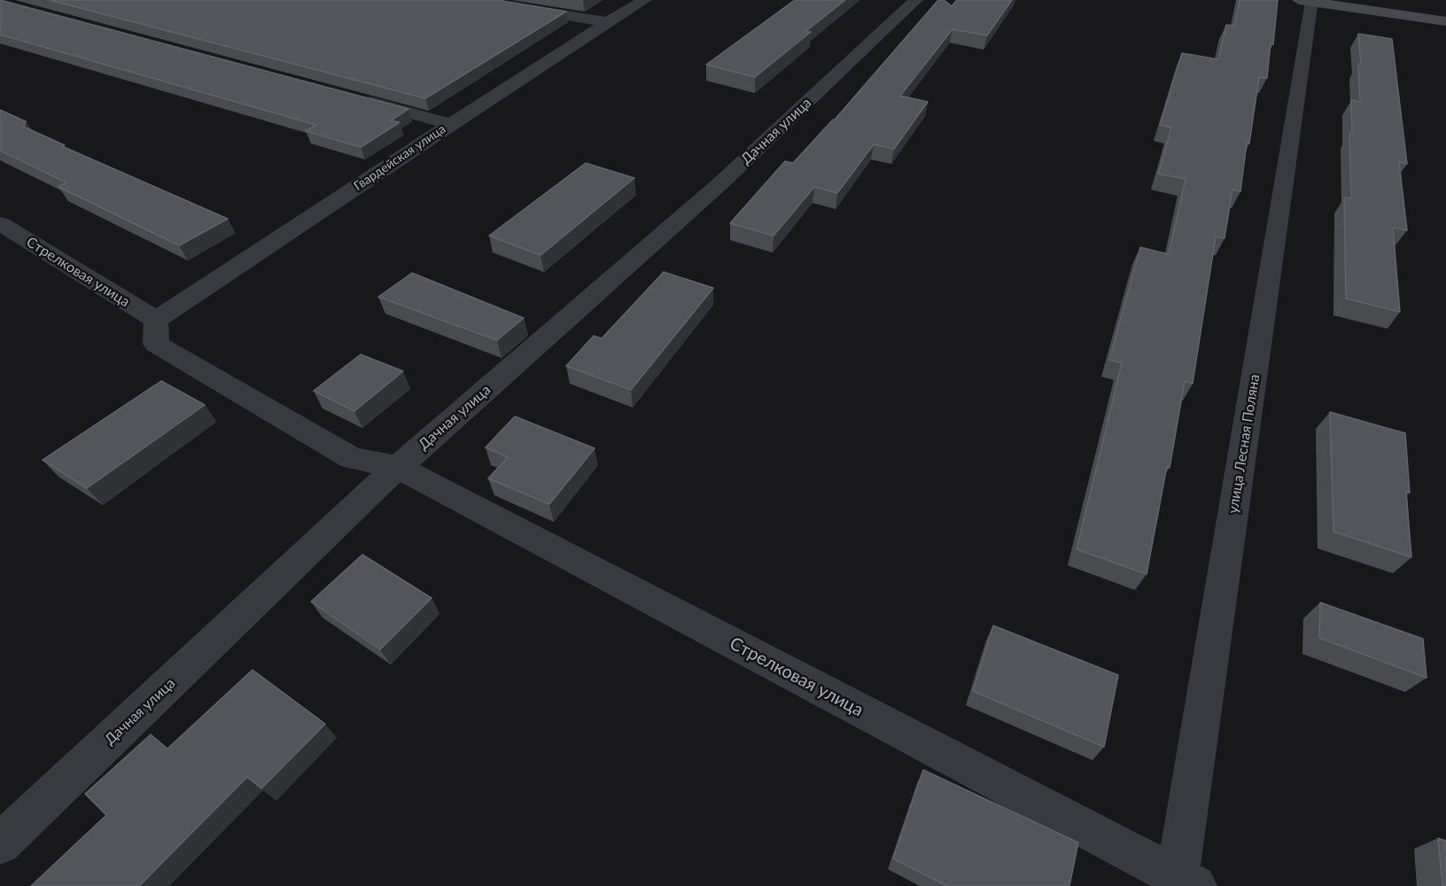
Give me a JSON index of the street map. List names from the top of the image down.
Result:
{
  "streets": {
    "street": [
      "Дачная улица",
      "Гвардейская улица",
      "Стрелковая улица",
      "улица Лесная Поляна"
    ]
  },
  "crossings": [
    ["Дачная улица", "Стрелковая улица"],
    ["Гвардейская улица", "Стрелковая улица"],
    ["Стрелковая улица", "улица Лесная Поляна"]
  ]
}
